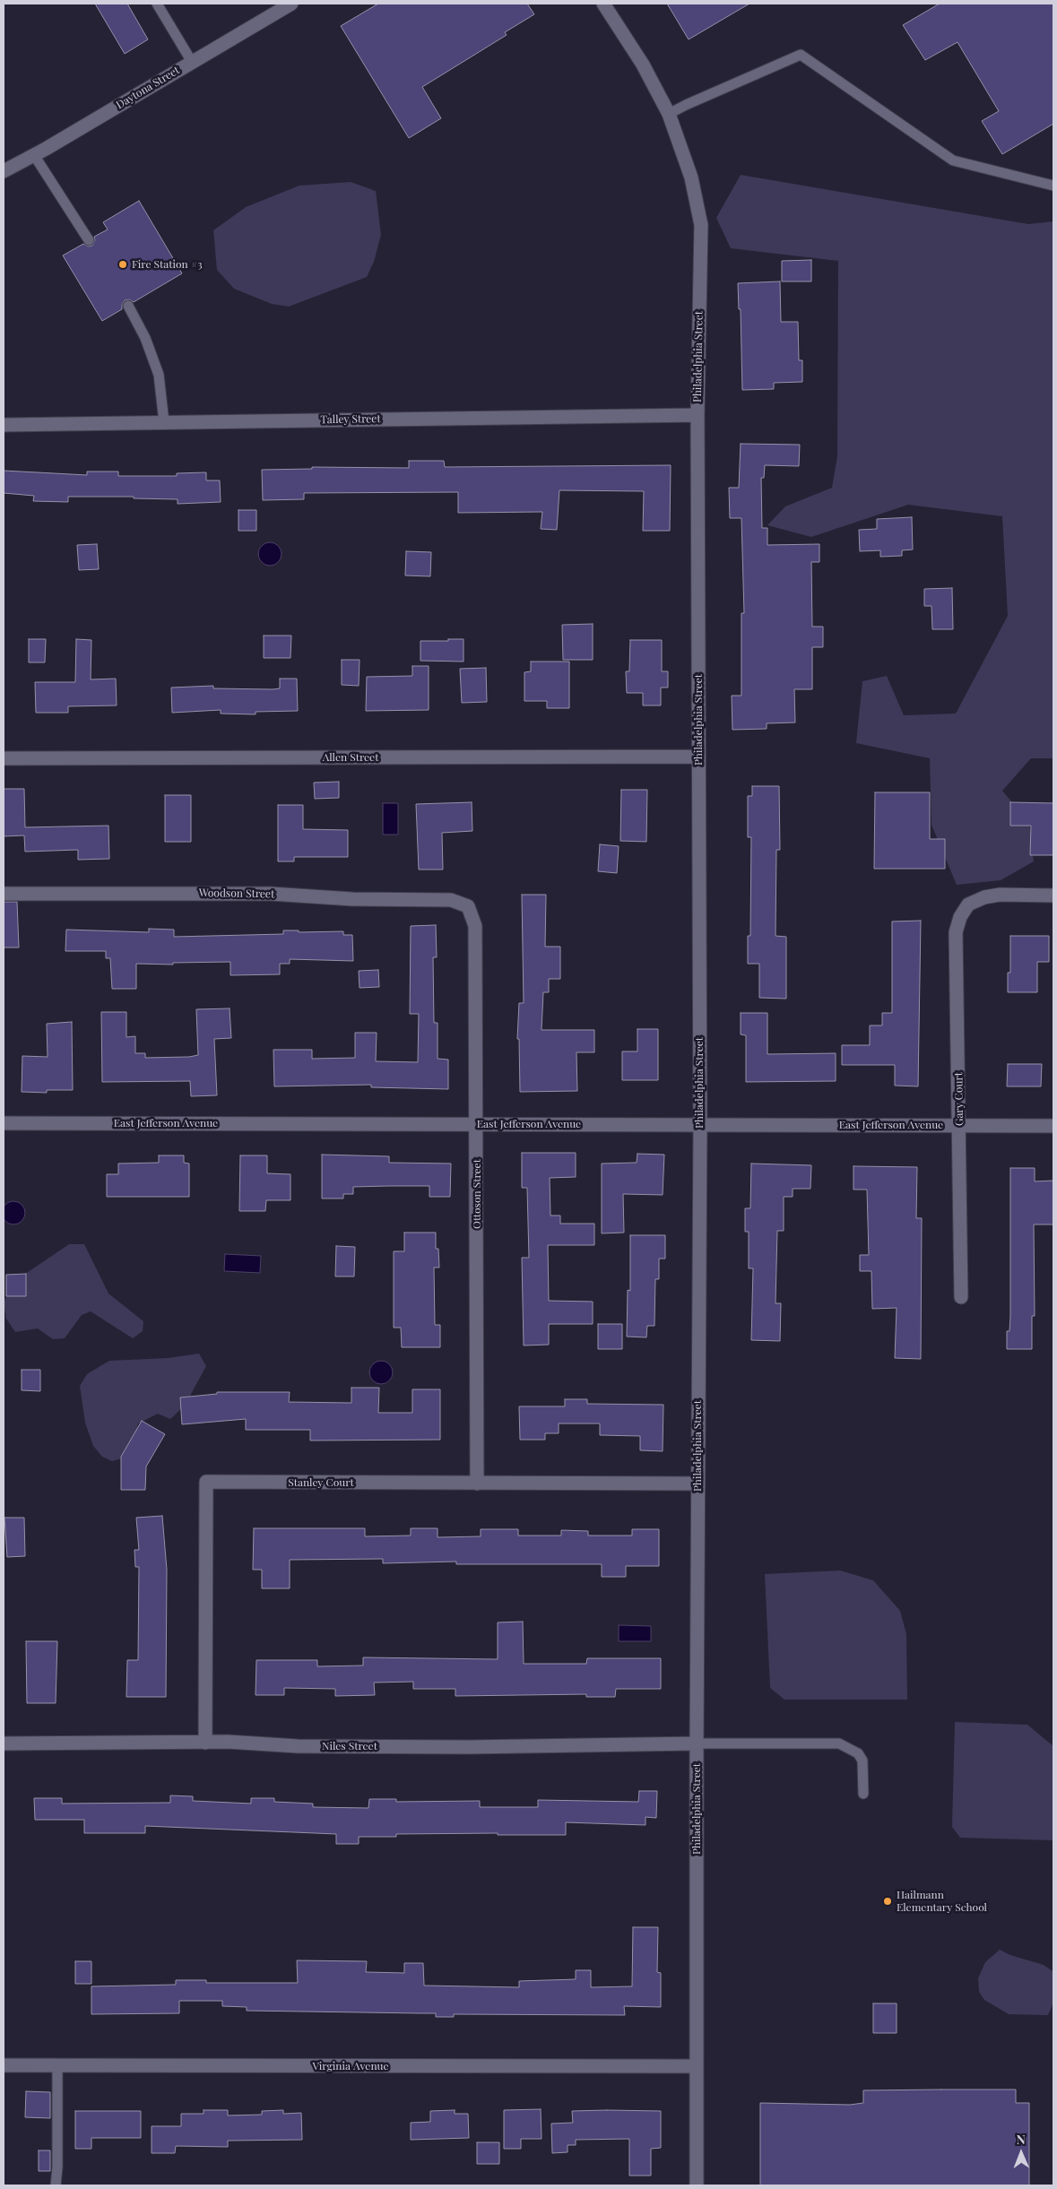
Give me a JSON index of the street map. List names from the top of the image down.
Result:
{
  "streets": {
    "street": [
      "Daytona Street",
      "Philadelphia Street",
      "Talley Street",
      "Allen Street",
      "Woodson Street",
      "Gary Court",
      "East Jefferson Avenue",
      "Ottoson Street",
      "Stanley Court",
      "Niles Street",
      "Virginia Avenue"
    ]
  },
  "crossings": [
    ["Philadelphia Street", "Talley Street"],
    ["Philadelphia Street", "Allen Street"],
    ["Philadelphia Street", "East Jefferson Avenue"],
    ["Philadelphia Street", "Stanley Court"],
    ["Philadelphia Street", "Niles Street"],
    ["Philadelphia Street", "Virginia Avenue"],
    ["Woodson Street", "Ottoson Street"],
    ["Gary Court", "East Jefferson Avenue"],
    ["East Jefferson Avenue", "Ottoson Street"],
    ["Ottoson Street", "Stanley Court"],
    ["Stanley Court", "Niles Street"]
  ],
  "places": ["Fire Station #3", "Hailmann Elementary School"],
  "north": "top"
}
